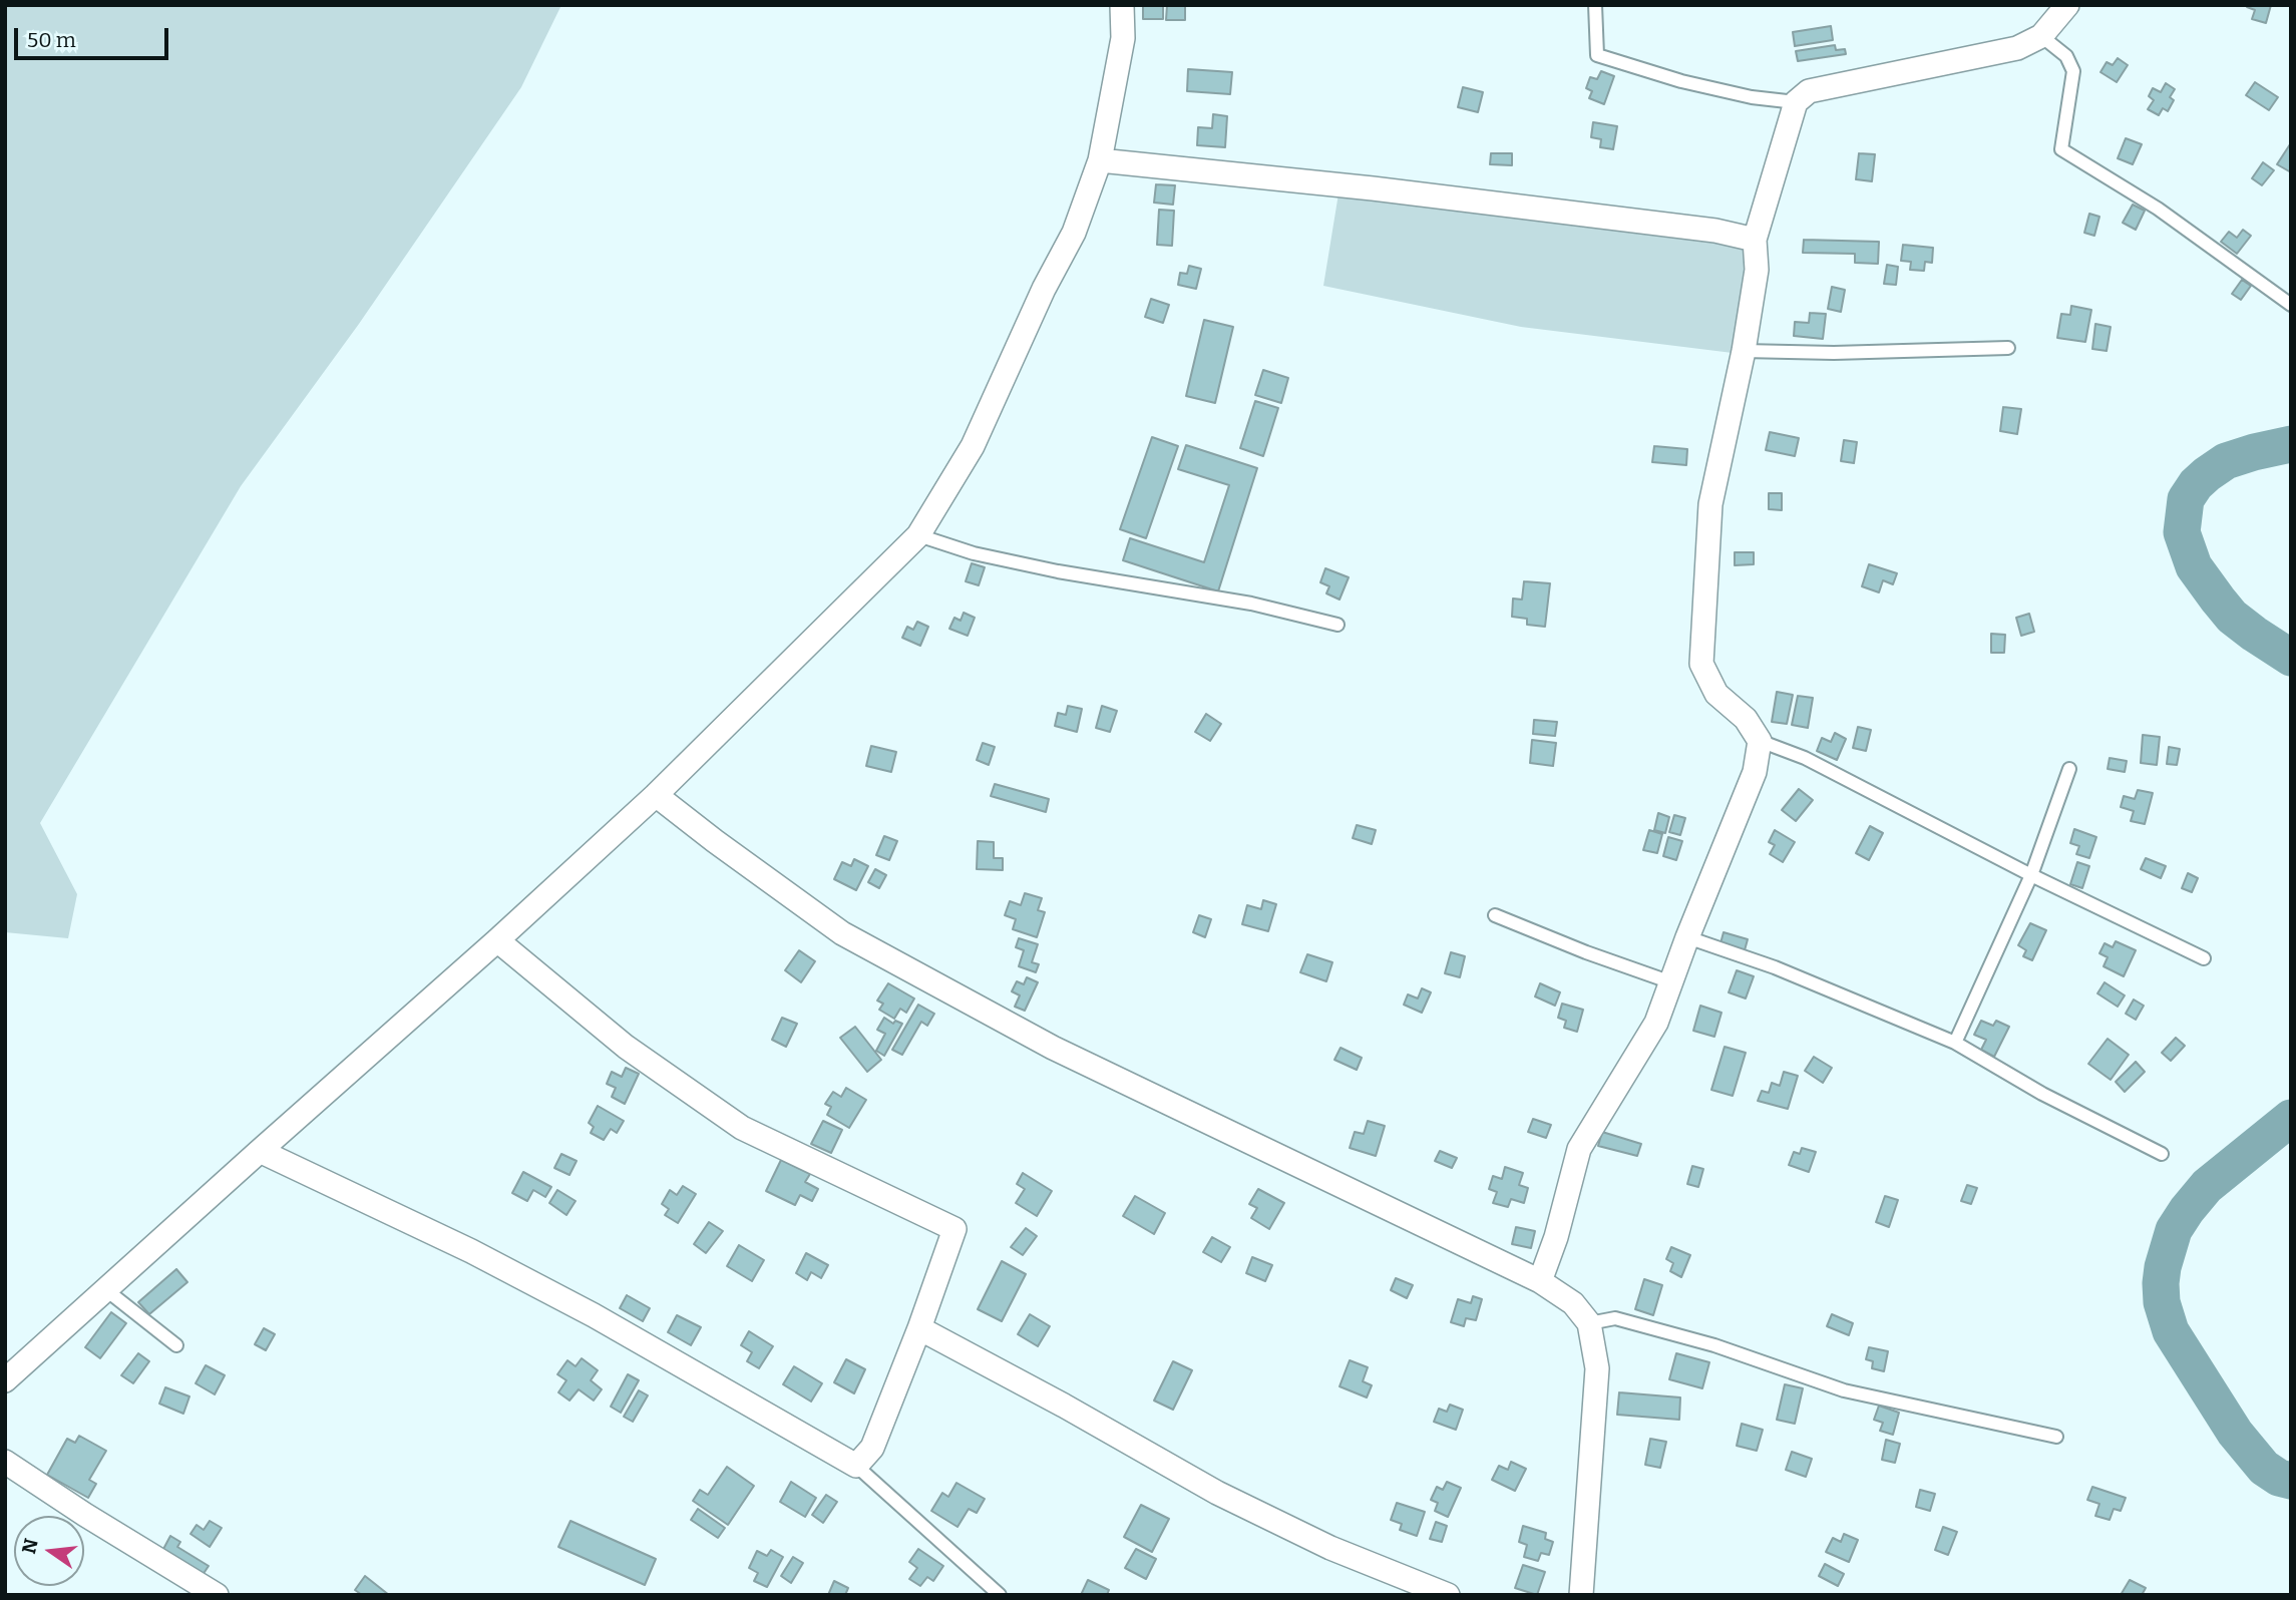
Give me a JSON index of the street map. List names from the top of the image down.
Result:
{
  "scale_bar": "50 m",
  "north": "left"
}
